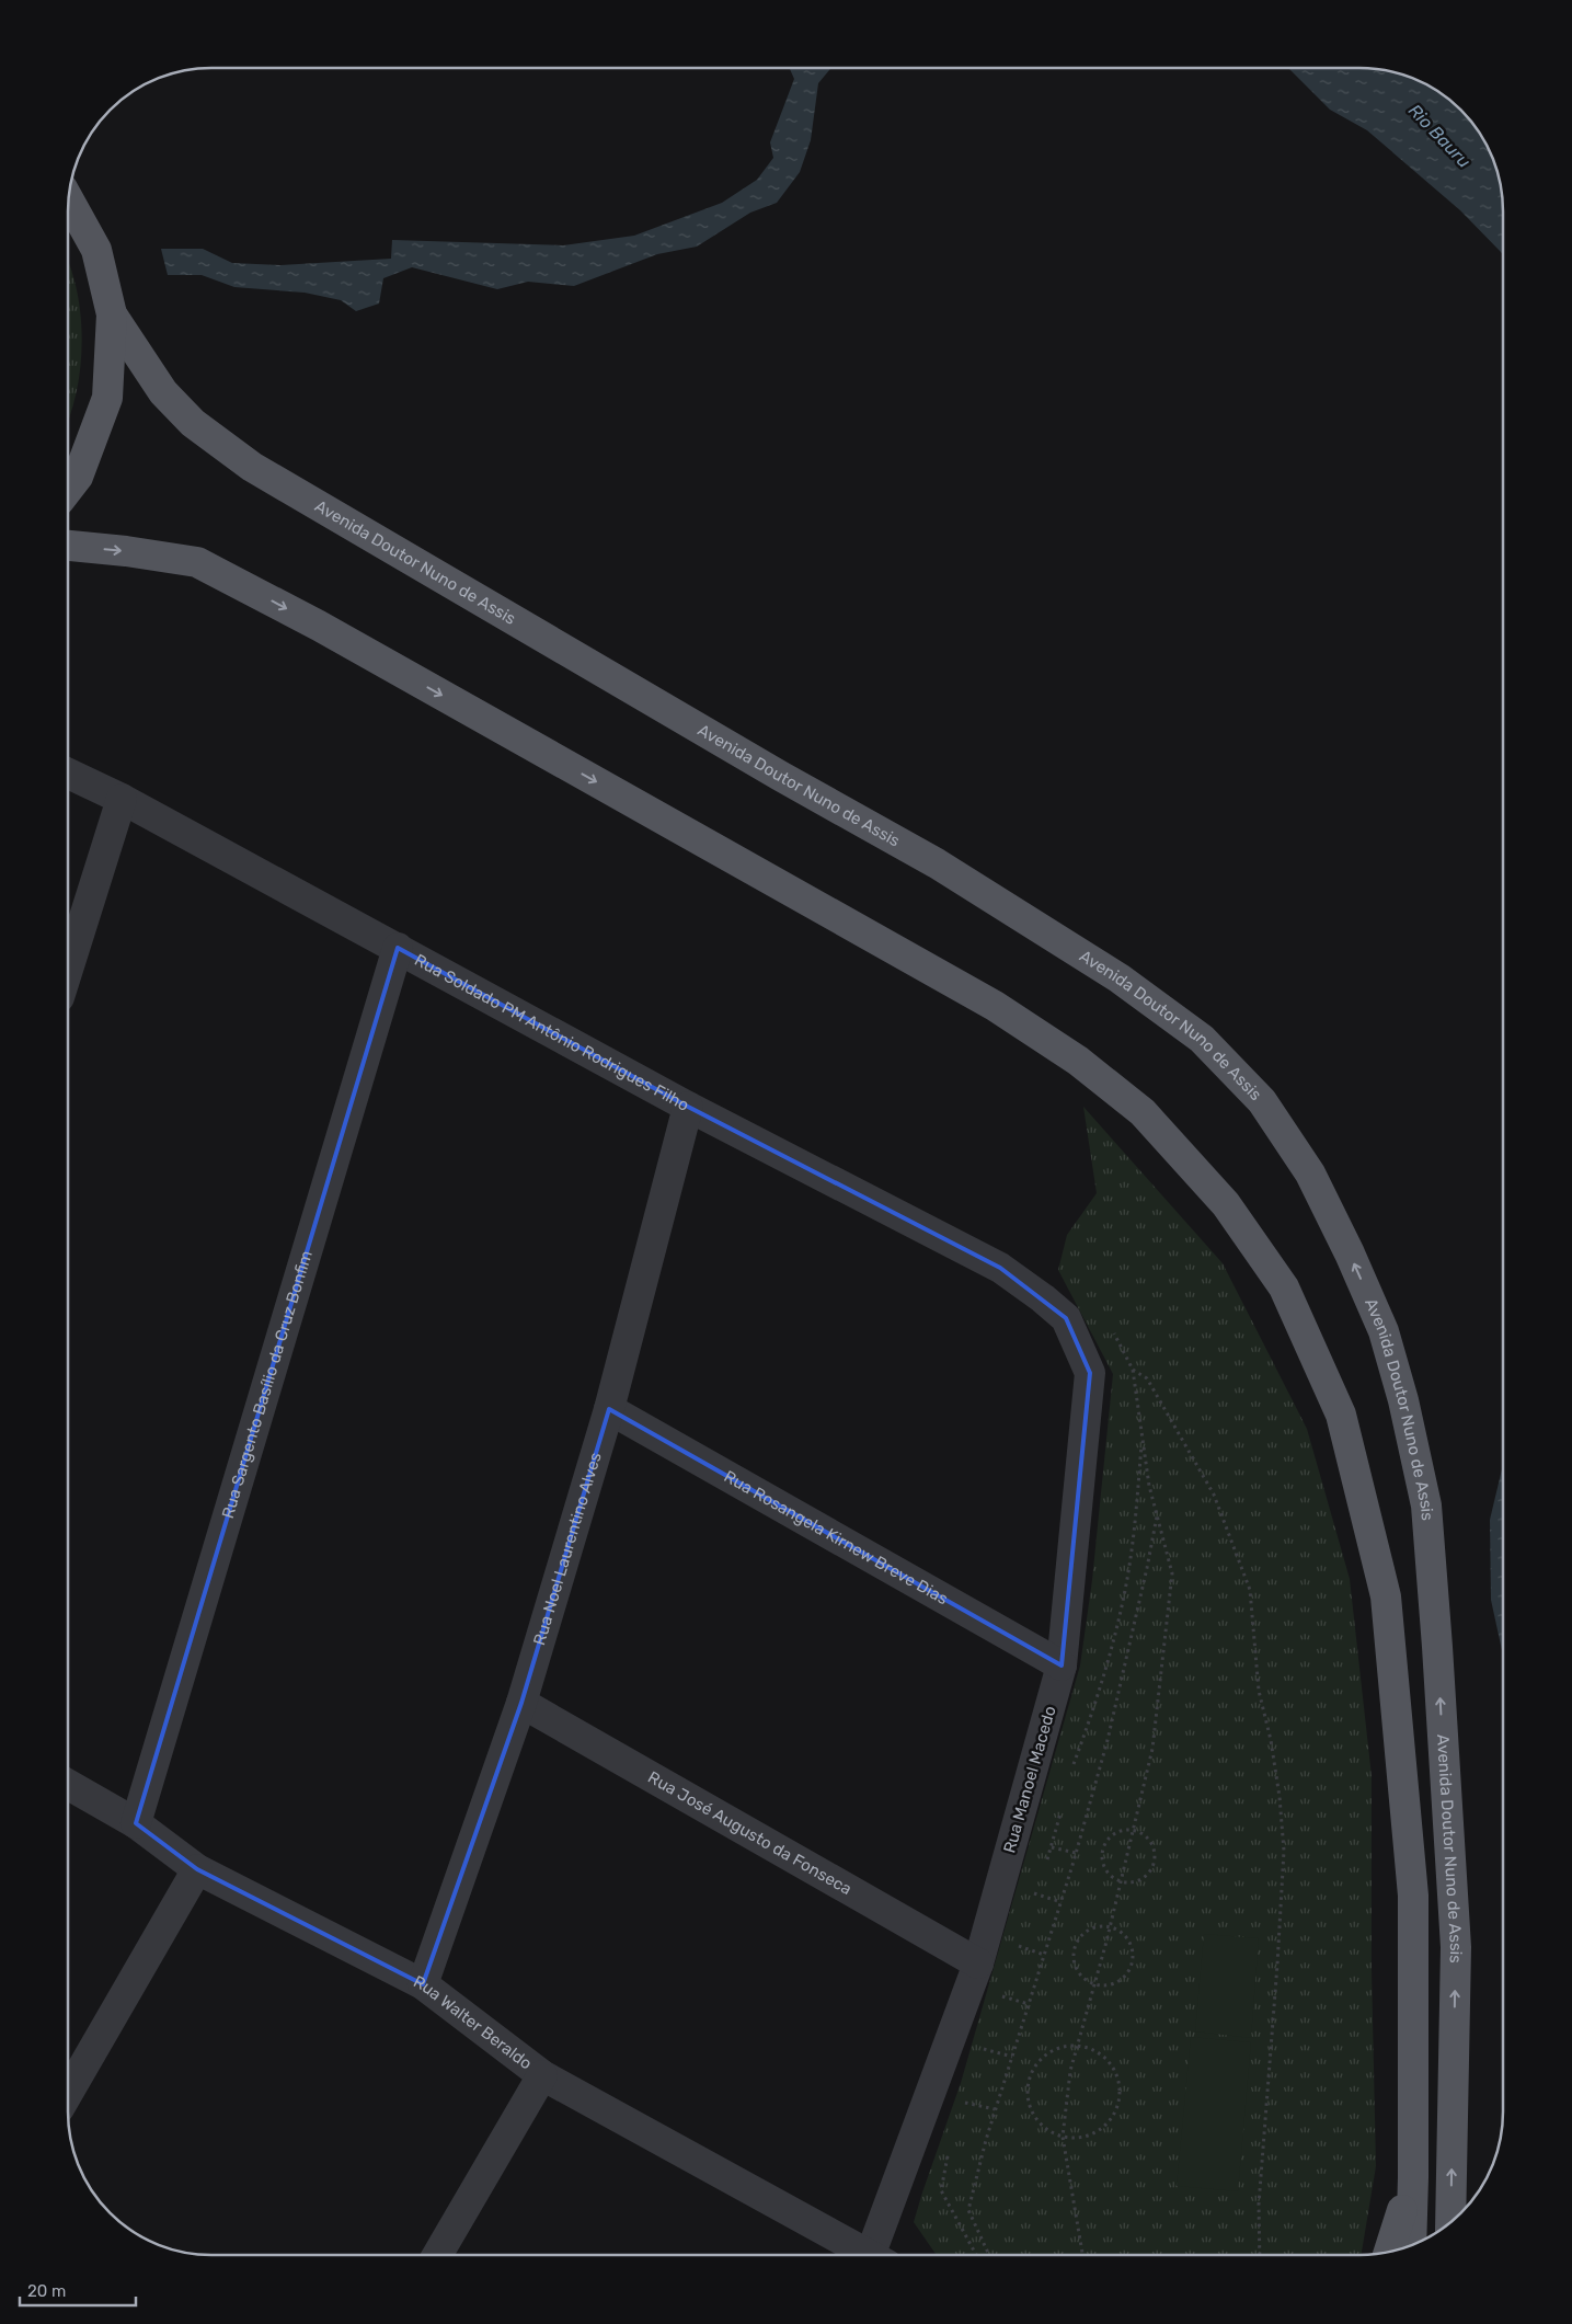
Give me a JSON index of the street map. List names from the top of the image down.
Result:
{
  "streets": {
    "main road": ["Avenida Doutor Nuno de Assis"],
    "street": [
      "Rua Soldado PM Antônio Rodrigues Filho",
      "Rua Sargento Basílio da Cruz Bonfim",
      "Rua Rosangela Kirnew Breve Dias",
      "Rua Noel Laurentino Alves",
      "Rua Manoel Macedo",
      "Rua José Augusto da Fonseca",
      "Rua Walter Beraldo"
    ]
  },
  "crossings": [
    ["Rua Soldado PM Antônio Rodrigues Filho", "Rua Sargento Basílio da Cruz Bonfim"],
    ["Rua Soldado PM Antônio Rodrigues Filho", "Rua Noel Laurentino Alves"],
    ["Rua Soldado PM Antônio Rodrigues Filho", "Rua Manoel Macedo"],
    ["Rua Sargento Basílio da Cruz Bonfim", "Rua Walter Beraldo"],
    ["Rua Rosangela Kirnew Breve Dias", "Rua Noel Laurentino Alves"],
    ["Rua Rosangela Kirnew Breve Dias", "Rua Manoel Macedo"],
    ["Rua Noel Laurentino Alves", "Rua José Augusto da Fonseca"],
    ["Rua Noel Laurentino Alves", "Rua Walter Beraldo"],
    ["Rua Manoel Macedo", "Rua José Augusto da Fonseca"]
  ],
  "one_way": ["Avenida Doutor Nuno de Assis"],
  "water": ["Rio Bauru"],
  "scale_bar": "20 m"
}
